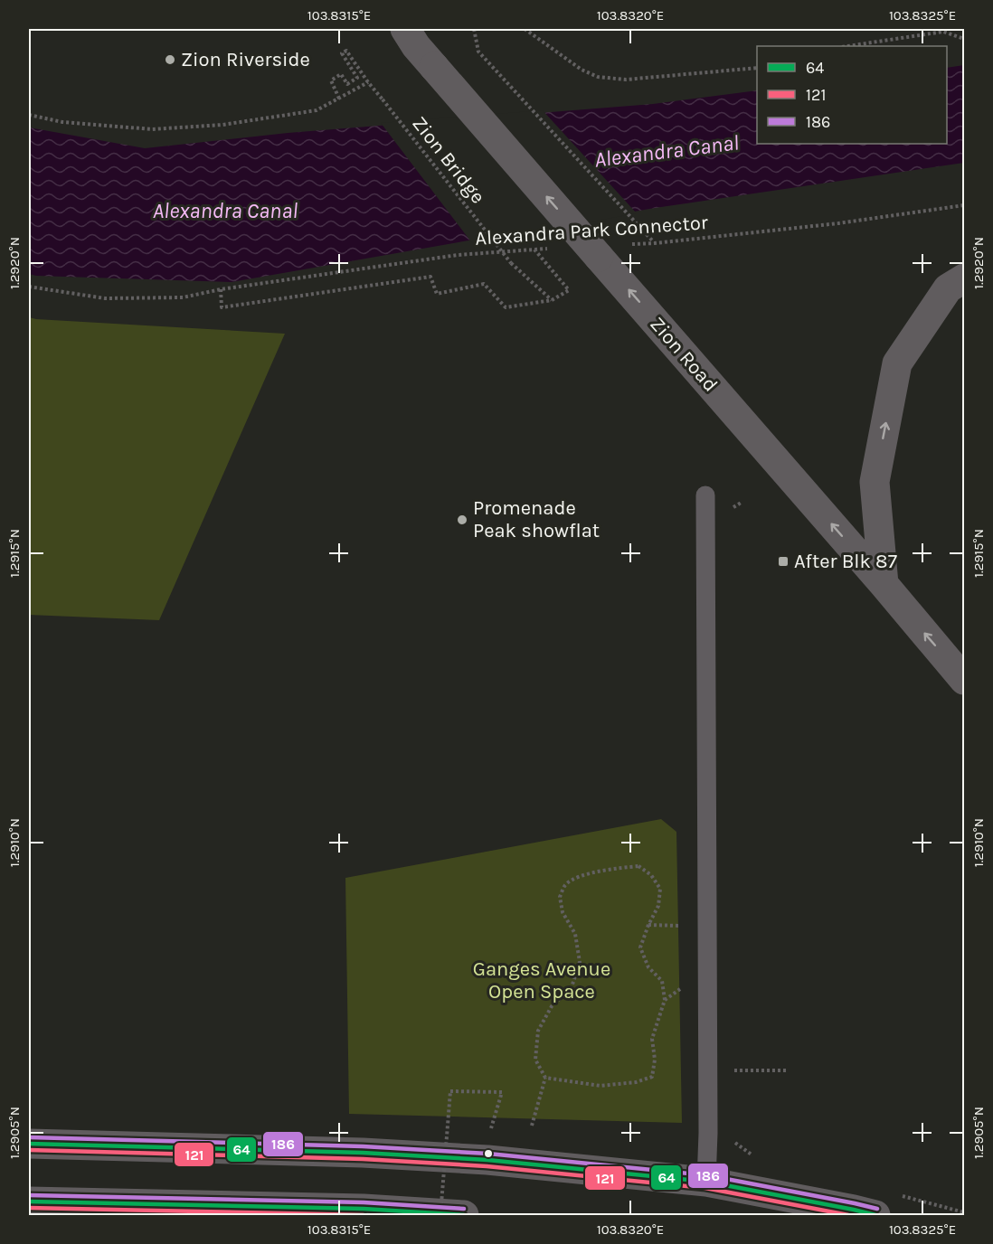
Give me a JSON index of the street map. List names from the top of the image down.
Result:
{
  "streets": {
    "main road": ["Zion Road"],
    "path": ["Zion Bridge", "Alexandra Park Connector"]
  },
  "crossings": [
    ["Alexandra Park Connector", "Zion Road"]
  ],
  "one_way": ["Zion Road"],
  "water": ["Alexandra Canal"],
  "parks": ["Ganges Avenue Open Space"],
  "places": {
    "other": ["Zion Riverside", "Promenade Peak showflat"],
    "transit": ["After Blk 87"]
  },
  "lines": ["transit line 186", "transit line 64", "transit line 121"],
  "legend": ["64", "121", "186"],
  "coordinates": [
    "103.8315°E",
    "103.8320°E",
    "103.8325°E",
    "1.2920°N",
    "1.2915°N",
    "1.2910°N",
    "1.2905°N"
  ]
}
